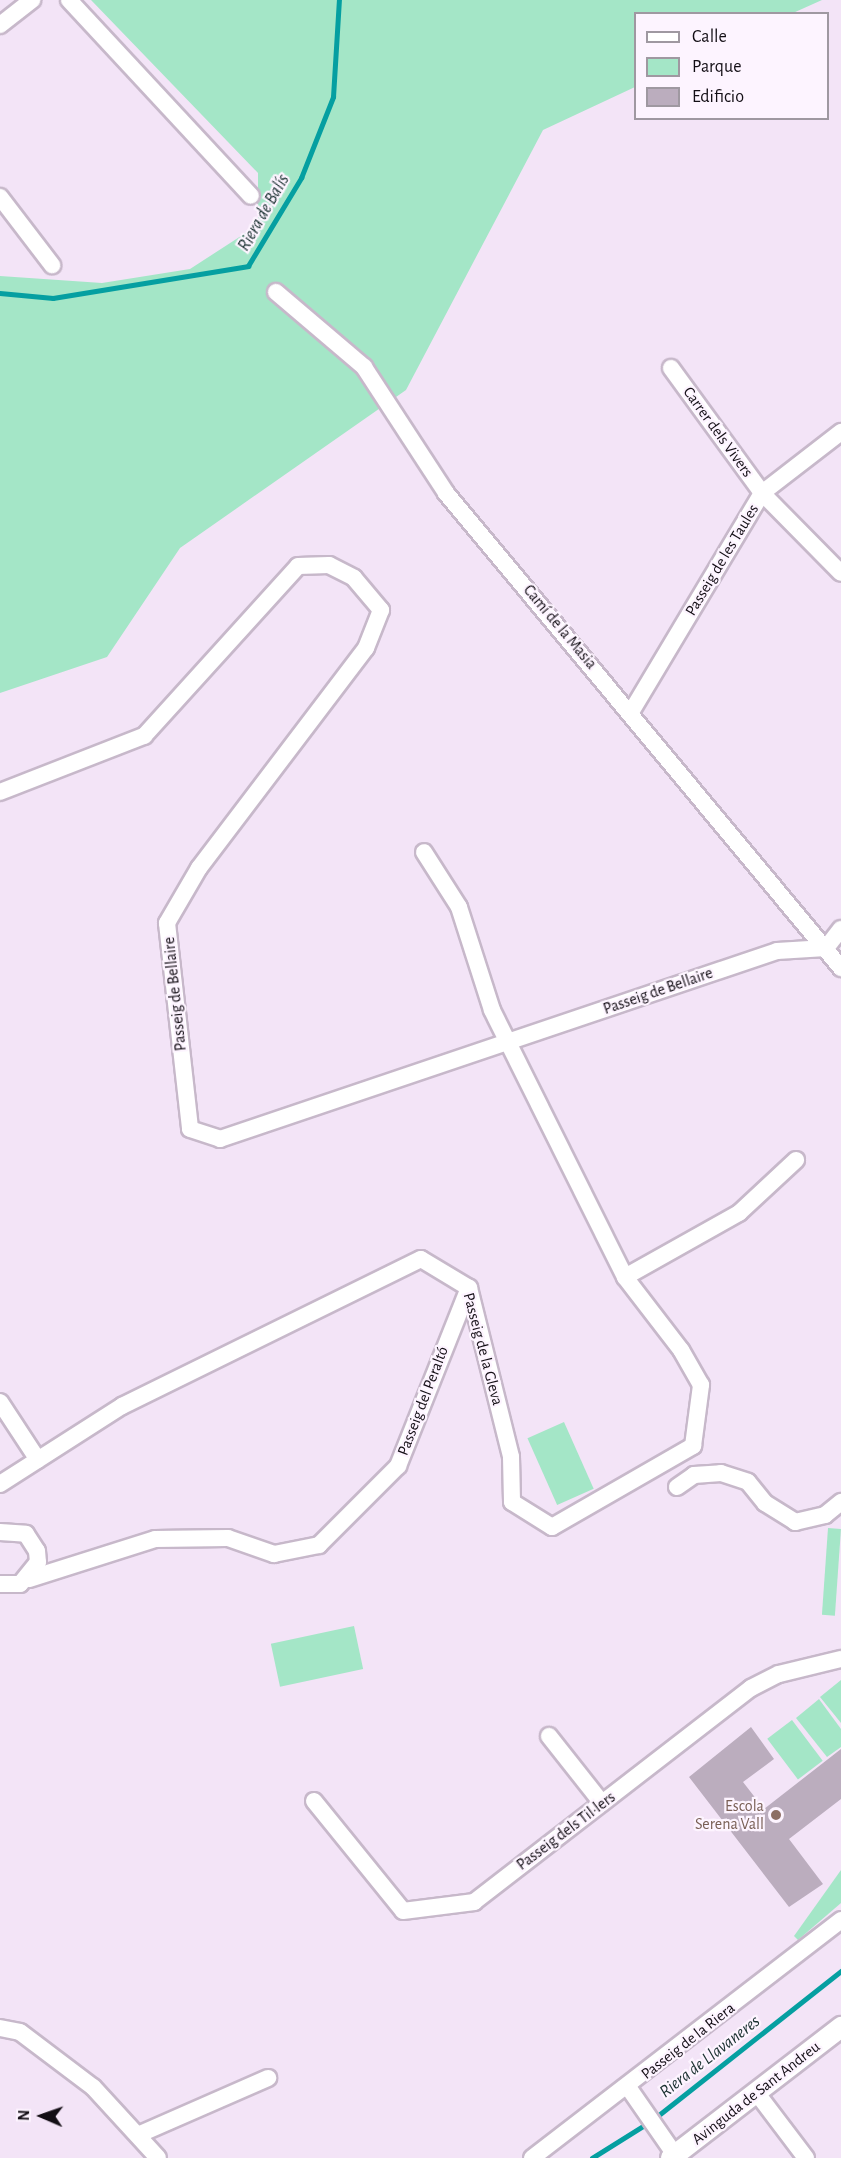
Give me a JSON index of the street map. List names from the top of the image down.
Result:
{
  "streets": {
    "street": [
      "Carrer dels Vivers",
      "Passeig de les Taules",
      "Camí de la Masia",
      "Passeig de Bellaire",
      "Passeig de la Gleva",
      "Passeig del Peraltó",
      "Passeig dels Til·lers",
      "Passeig de la Riera",
      "Avinguda de Sant Andreu"
    ]
  },
  "crossings": [
    ["Carrer dels Vivers", "Passeig de les Taules"],
    ["Passeig de les Taules", "Camí de la Masia"],
    ["Camí de la Masia", "Passeig de Bellaire"],
    ["Passeig de Bellaire", "Passeig de la Gleva"],
    ["Passeig de la Gleva", "Passeig del Peraltó"]
  ],
  "water": ["Riera de Balís", "Riera de Llavaneres"],
  "places": ["Escola Serena Vall"],
  "legend": ["Calle", "Parque", "Edificio"],
  "north": "left"
}
